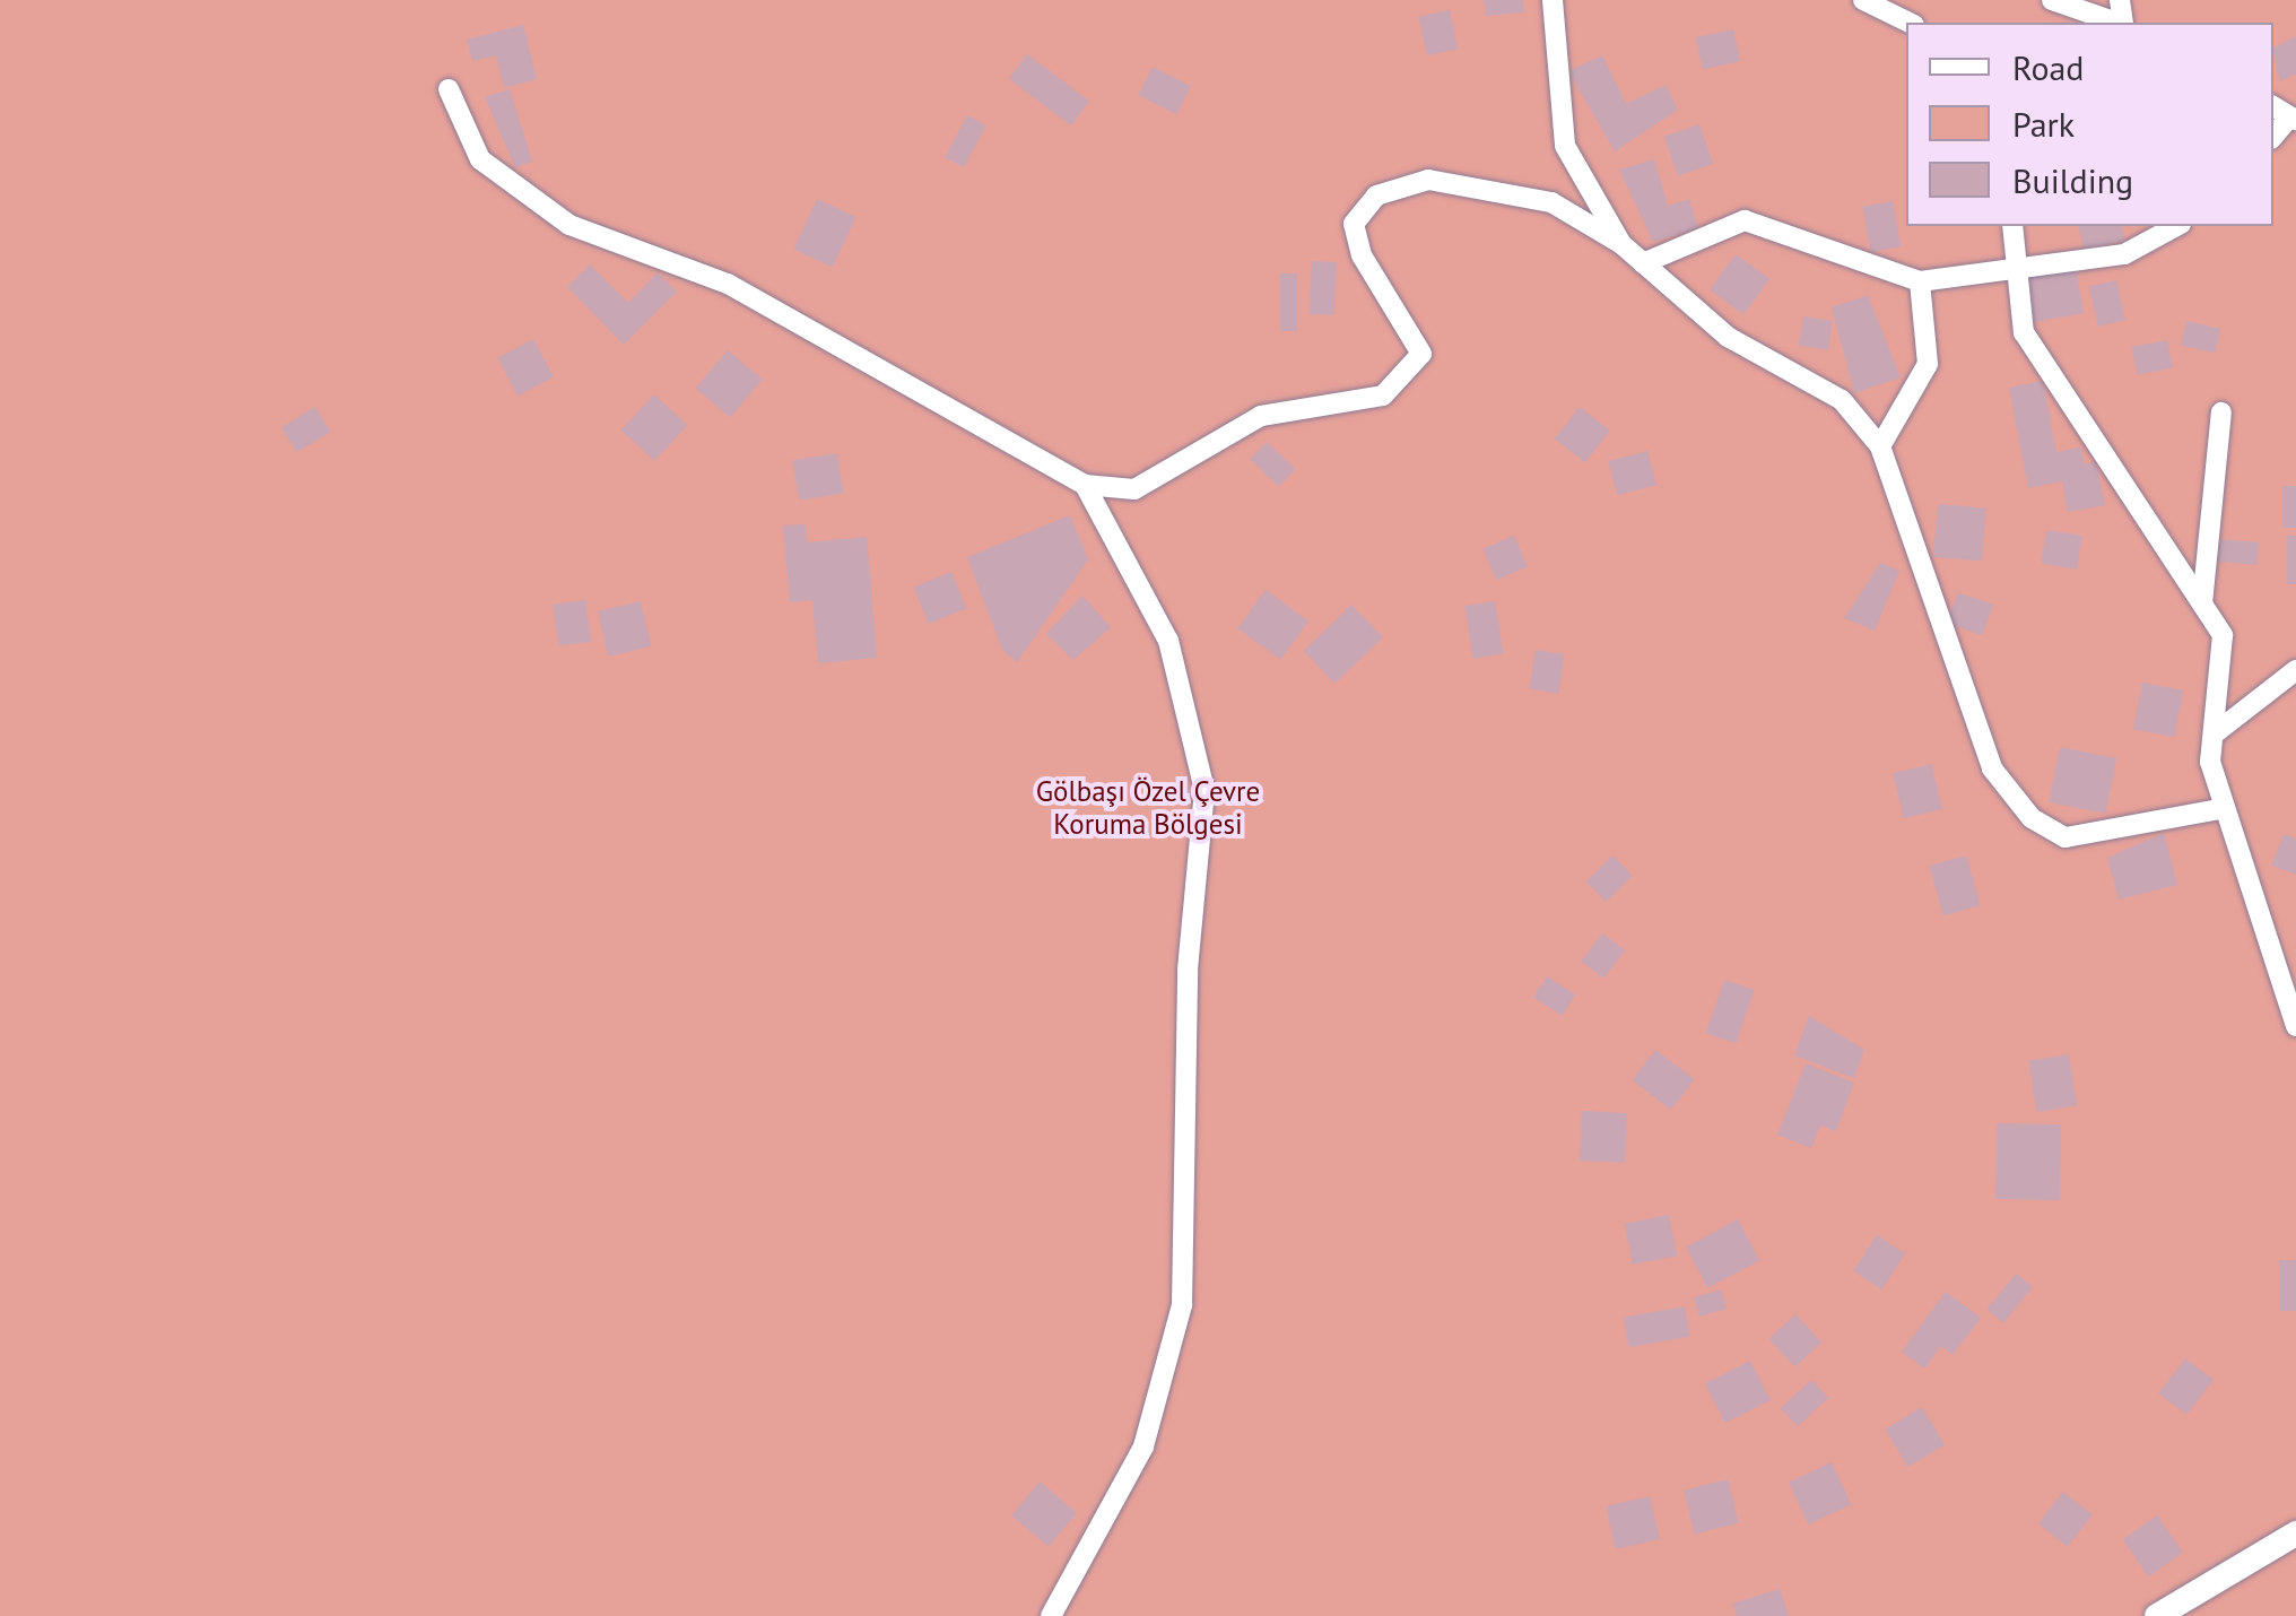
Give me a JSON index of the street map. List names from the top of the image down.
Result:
{
  "parks": ["Gölbaşı Özel Çevre Koruma Bölgesi"],
  "legend": ["Road", "Park", "Building"]
}
